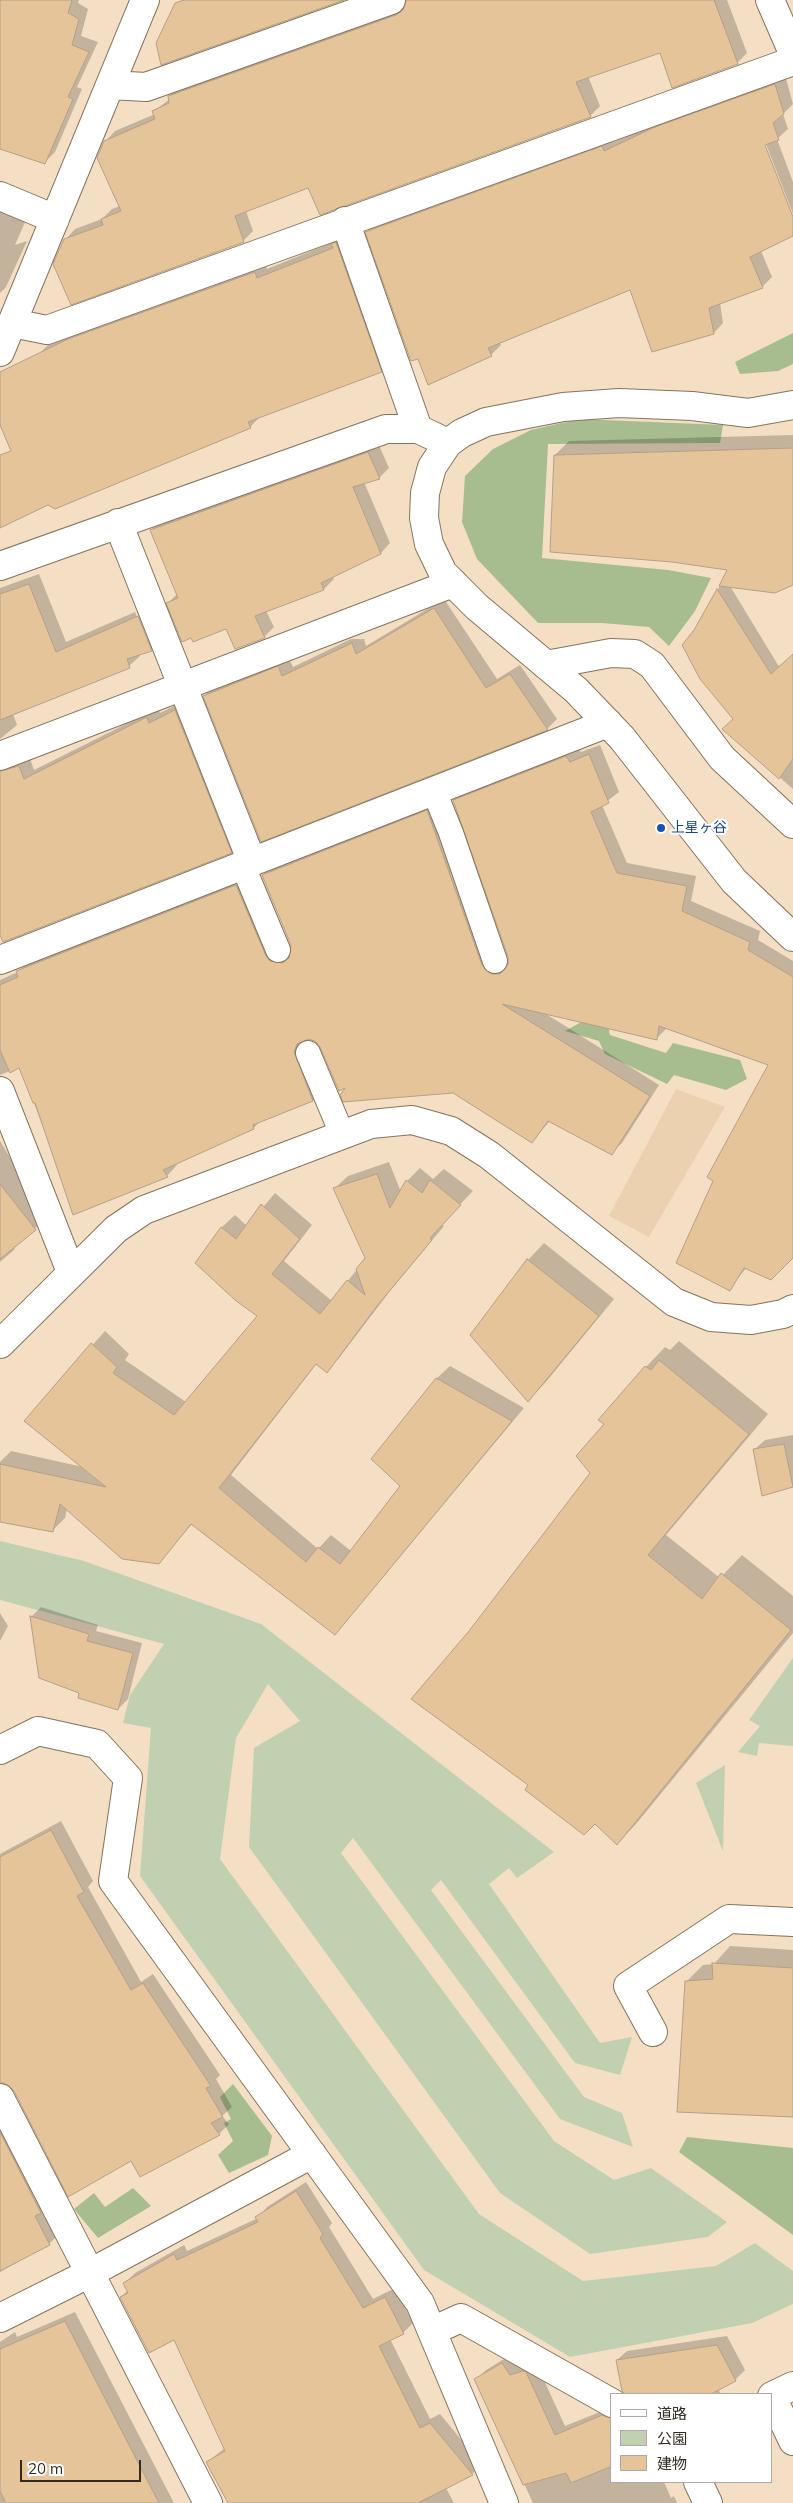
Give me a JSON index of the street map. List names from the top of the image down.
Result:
{
  "places": ["上星ヶ谷"],
  "legend": ["道路", "公園", "建物"],
  "scale_bar": "20 m"
}
